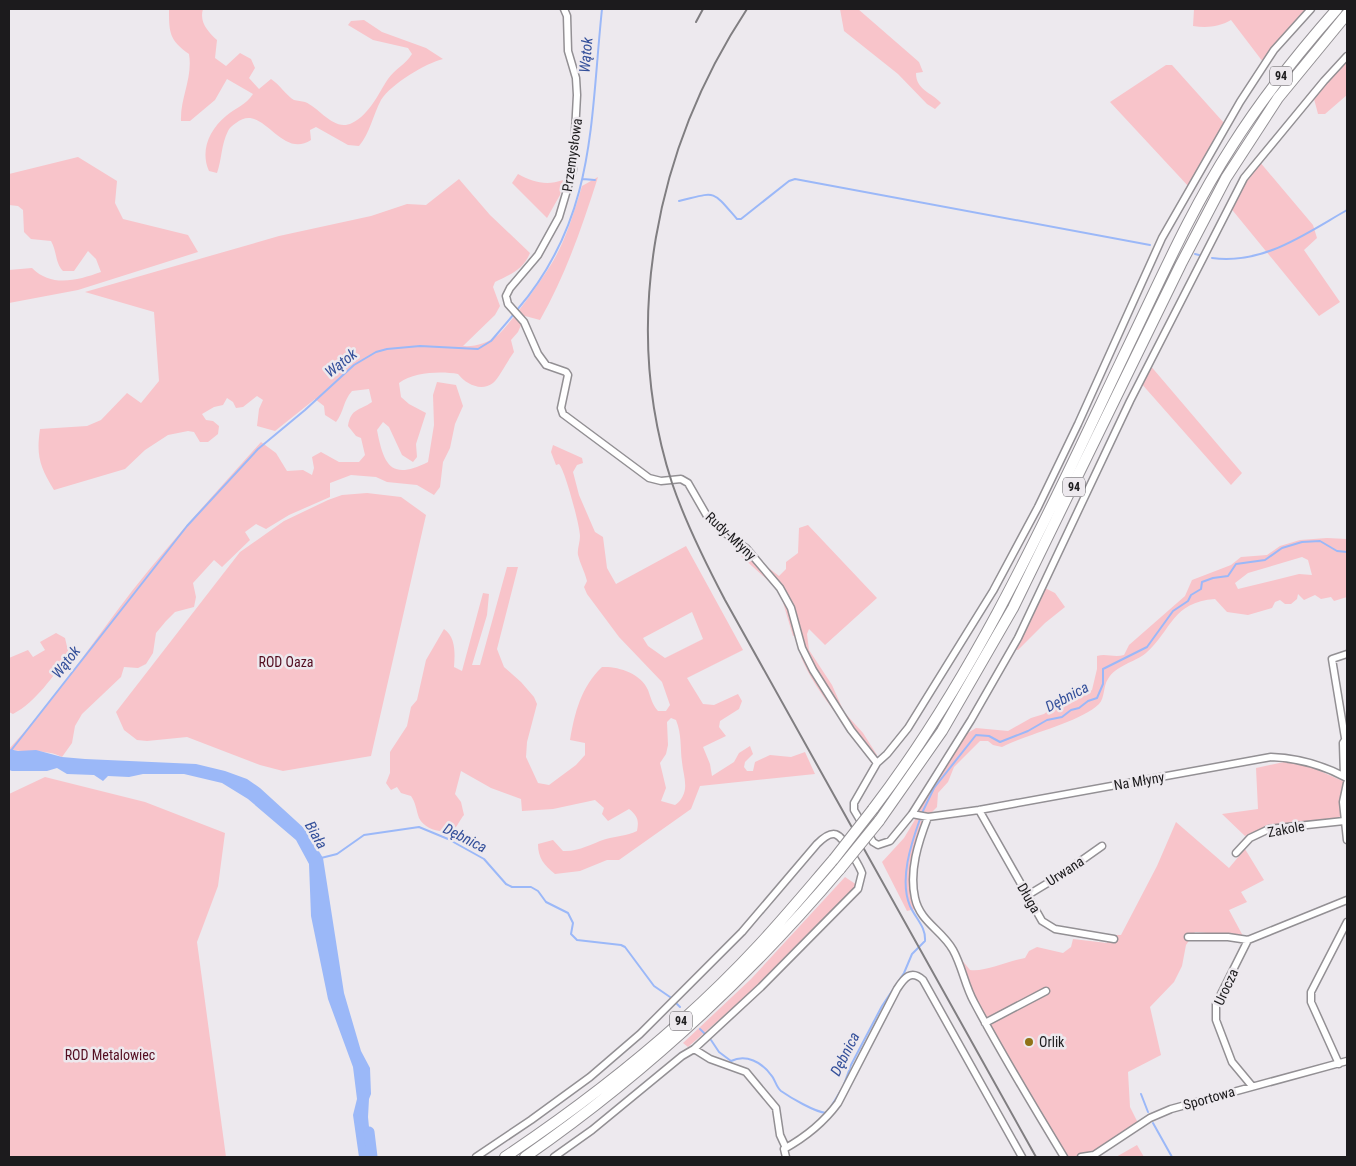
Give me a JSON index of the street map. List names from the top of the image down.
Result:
{
  "streets": {
    "main road": ["94"],
    "street": [
      "Przemysłowa",
      "Rudy-Młyny",
      "Na Młyny",
      "Zakole",
      "Urwana",
      "Długa",
      "Urocza",
      "Sportowa"
    ]
  },
  "crossings": [
    ["Przemysłowa", "Rudy-Młyny"],
    ["Na Młyny", "Długa"],
    ["Urwana", "Długa"],
    ["Urocza", "Sportowa"]
  ],
  "water": ["Wątok", "Dębnica", "Biała"],
  "parks": ["ROD Oaza", "ROD Metalowiec"],
  "places": ["Orlik"]
}
